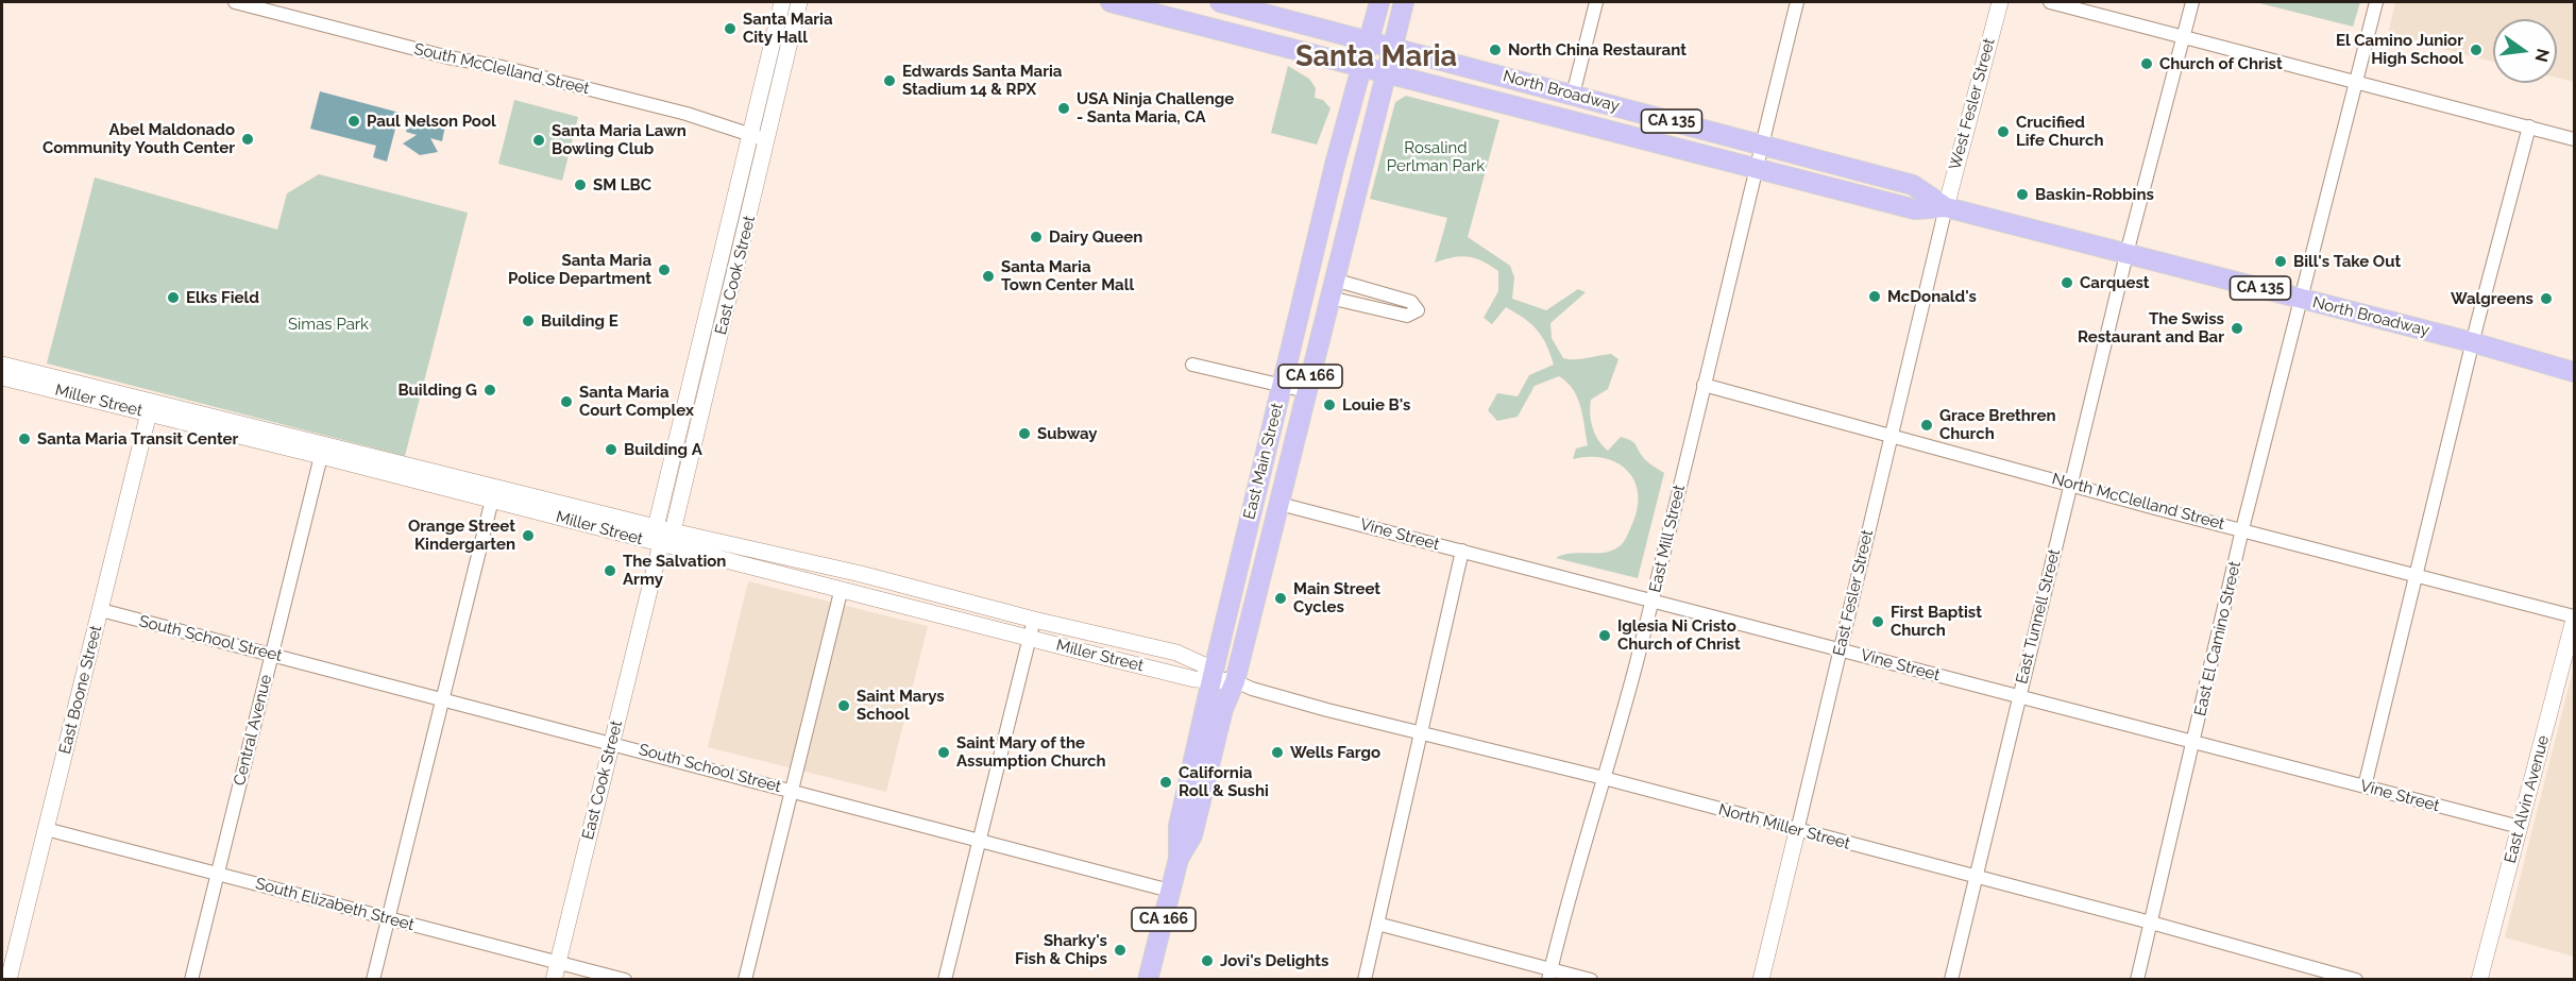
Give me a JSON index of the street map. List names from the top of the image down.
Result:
{
  "streets": {
    "main road": [
      "North Broadway",
      "CA 135",
      "CA 166",
      "East Main Street"
    ],
    "street": [
      "South McClelland Street",
      "West Fesler Street",
      "East Cook Street",
      "Miller Street",
      "North McClelland Street",
      "Vine Street",
      "East Mill Street",
      "East Fesler Street",
      "East Tunnell Street",
      "South School Street",
      "East El Camino Street",
      "East Boone Street",
      "Central Avenue",
      "East Alvin Avenue",
      "North Miller Street",
      "South Elizabeth Street"
    ]
  },
  "crossings": [
    ["South McClelland Street", "East Cook Street"],
    ["North Broadway", "West Fesler Street"],
    ["North Broadway", "CA 135"],
    ["North Broadway", "CA 166"],
    ["North Broadway", "East Main Street"],
    ["North Broadway", "East Mill Street"],
    ["North Broadway", "East Fesler Street"],
    ["North Broadway", "East Tunnell Street"],
    ["North Broadway", "East El Camino Street"],
    ["West Fesler Street", "East Fesler Street"],
    ["CA 135", "CA 166"],
    ["CA 135", "East Main Street"],
    ["East Cook Street", "Miller Street"],
    ["East Cook Street", "South School Street"],
    ["East Cook Street", "South Elizabeth Street"],
    ["CA 166", "East Main Street"],
    ["Miller Street", "East Main Street"],
    ["Miller Street", "East Boone Street"],
    ["Miller Street", "Central Avenue"],
    ["Miller Street", "North Miller Street"],
    ["East Main Street", "Vine Street"],
    ["East Main Street", "South School Street"],
    ["East Main Street", "North Miller Street"],
    ["North McClelland Street", "East Mill Street"],
    ["North McClelland Street", "East Fesler Street"],
    ["North McClelland Street", "East Tunnell Street"],
    ["North McClelland Street", "East El Camino Street"],
    ["North McClelland Street", "East Alvin Avenue"],
    ["Vine Street", "East Mill Street"],
    ["Vine Street", "East Fesler Street"],
    ["Vine Street", "East Tunnell Street"],
    ["Vine Street", "East El Camino Street"],
    ["Vine Street", "East Alvin Avenue"],
    ["East Mill Street", "North Miller Street"],
    ["East Fesler Street", "North Miller Street"],
    ["East Tunnell Street", "North Miller Street"],
    ["South School Street", "East Boone Street"],
    ["South School Street", "Central Avenue"],
    ["East El Camino Street", "North Miller Street"],
    ["East Boone Street", "South Elizabeth Street"],
    ["Central Avenue", "South Elizabeth Street"]
  ],
  "districts": ["Santa Maria"],
  "parks": ["Rosalind Perlman Park", "Simas Park"],
  "places": [
    "Santa Maria City Hall",
    "North China Restaurant",
    "El Camino Junior High School",
    "Church of Christ",
    "Edwards Santa Maria Stadium 14 & RPX",
    "USA Ninja Challenge - Santa Maria, CA",
    "Paul Nelson Pool",
    "Crucified Life Church",
    "Abel Maldonado Community Youth Center",
    "Santa Maria Lawn Bowling Club",
    "SM LBC",
    "Baskin-Robbins",
    "Dairy Queen",
    "Bill's Take Out",
    "Santa Maria Police Department",
    "Santa Maria Town Center Mall",
    "Carquest",
    "McDonald's",
    "Elks Field",
    "Walgreens",
    "Building E",
    "The Swiss Restaurant and Bar",
    "Building G",
    "Santa Maria Court Complex",
    "Louie B's",
    "Grace Brethren Church",
    "Subway",
    "Santa Maria Transit Center",
    "Building A",
    "Orange Street Kindergarten",
    "The Salvation Army",
    "Main Street Cycles",
    "First Baptist Church",
    "Iglesia Ni Cristo Church of Christ",
    "Saint Marys School",
    "Saint Mary of the Assumption Church",
    "Wells Fargo",
    "California Roll & Sushi",
    "Sharky's Fish & Chips",
    "Jovi's Delights"
  ],
  "north": "right"
}
